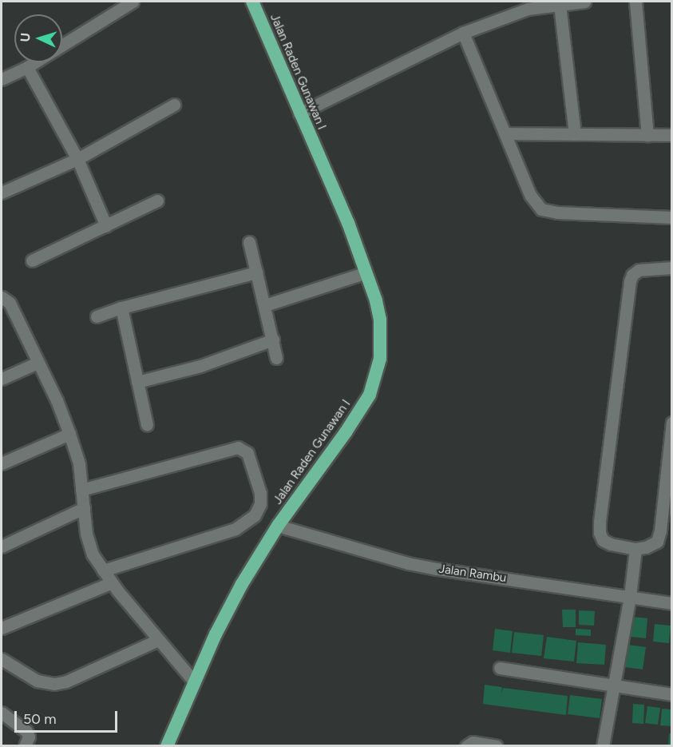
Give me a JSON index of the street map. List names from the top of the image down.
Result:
{
  "streets": {
    "highway": ["Jalan Raden Gunawan I"],
    "street": ["Jalan Rambu"]
  },
  "crossings": [
    ["Jalan Raden Gunawan I", "Jalan Rambu"]
  ],
  "scale_bar": "50 m",
  "north": "left"
}
